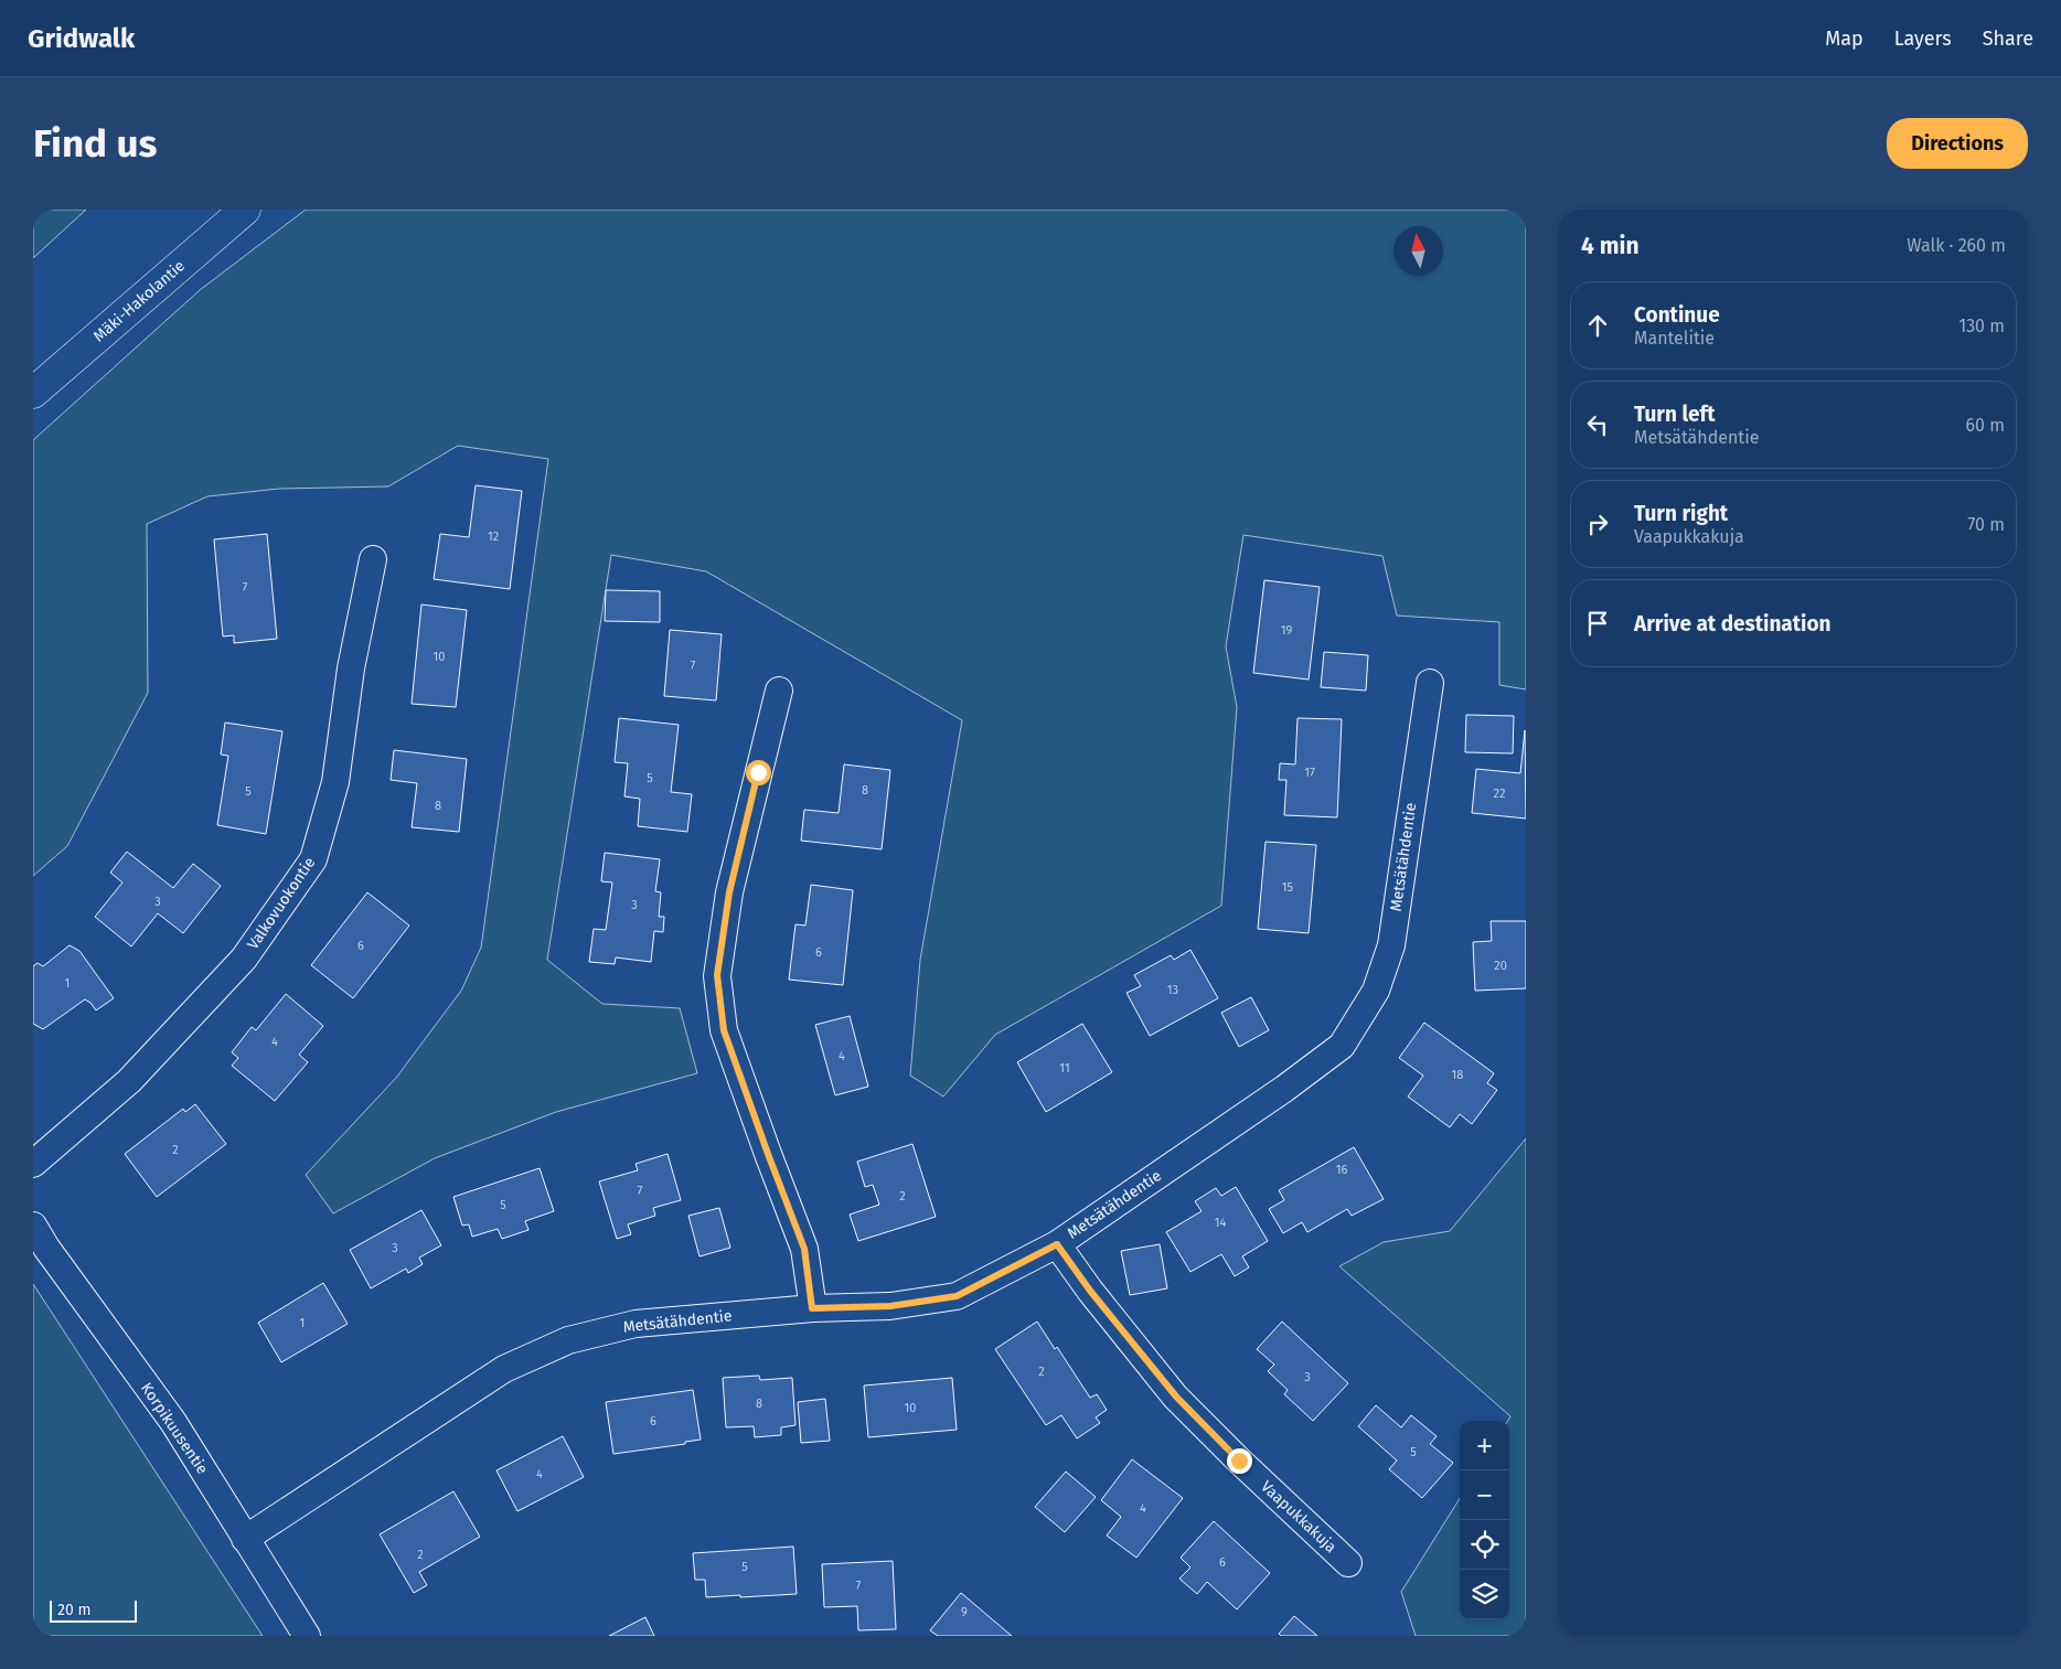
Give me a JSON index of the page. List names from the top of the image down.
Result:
{
  "streets": {
    "street": [
      "Mäki-Hakolantie",
      "Metsätähdentie",
      "Valkovuokontie",
      "Korpikuusentie",
      "Vaapukkakuja"
    ]
  },
  "crossings": [
    ["Metsätähdentie", "Korpikuusentie"],
    ["Metsätähdentie", "Vaapukkakuja"]
  ],
  "house_numbers": [
    "12",
    "7",
    "19",
    "10",
    "7",
    "17",
    "5",
    "8",
    "5",
    "22",
    "8",
    "15",
    "3",
    "3",
    "6",
    "6",
    "20",
    "1",
    "13",
    "4",
    "4",
    "11",
    "18",
    "2",
    "16",
    "7",
    "2",
    "5",
    "14",
    "3",
    "1",
    "2",
    "3",
    "8",
    "10",
    "6",
    "5",
    "4",
    "4",
    "2",
    "6",
    "5",
    "7",
    "9"
  ],
  "scale_bar": "20 m",
  "north": "top",
  "page": {
    "header": "Gridwalk",
    "nav": ["Map", "Layers", "Share"],
    "buttons": "Directions",
    "title": "Find us",
    "heading": ["4 min", "Walk · 260 m"],
    "list": [
      ["Continue", "Mantelitie", "130 m"],
      ["Turn left", "Metsätähdentie", "60 m"],
      ["Turn right", "Vaapukkakuja", "70 m"],
      "Arrive at destination"
    ],
    "map_buttons": ["+", "−"],
    "scale": "20 m"
  }
}
